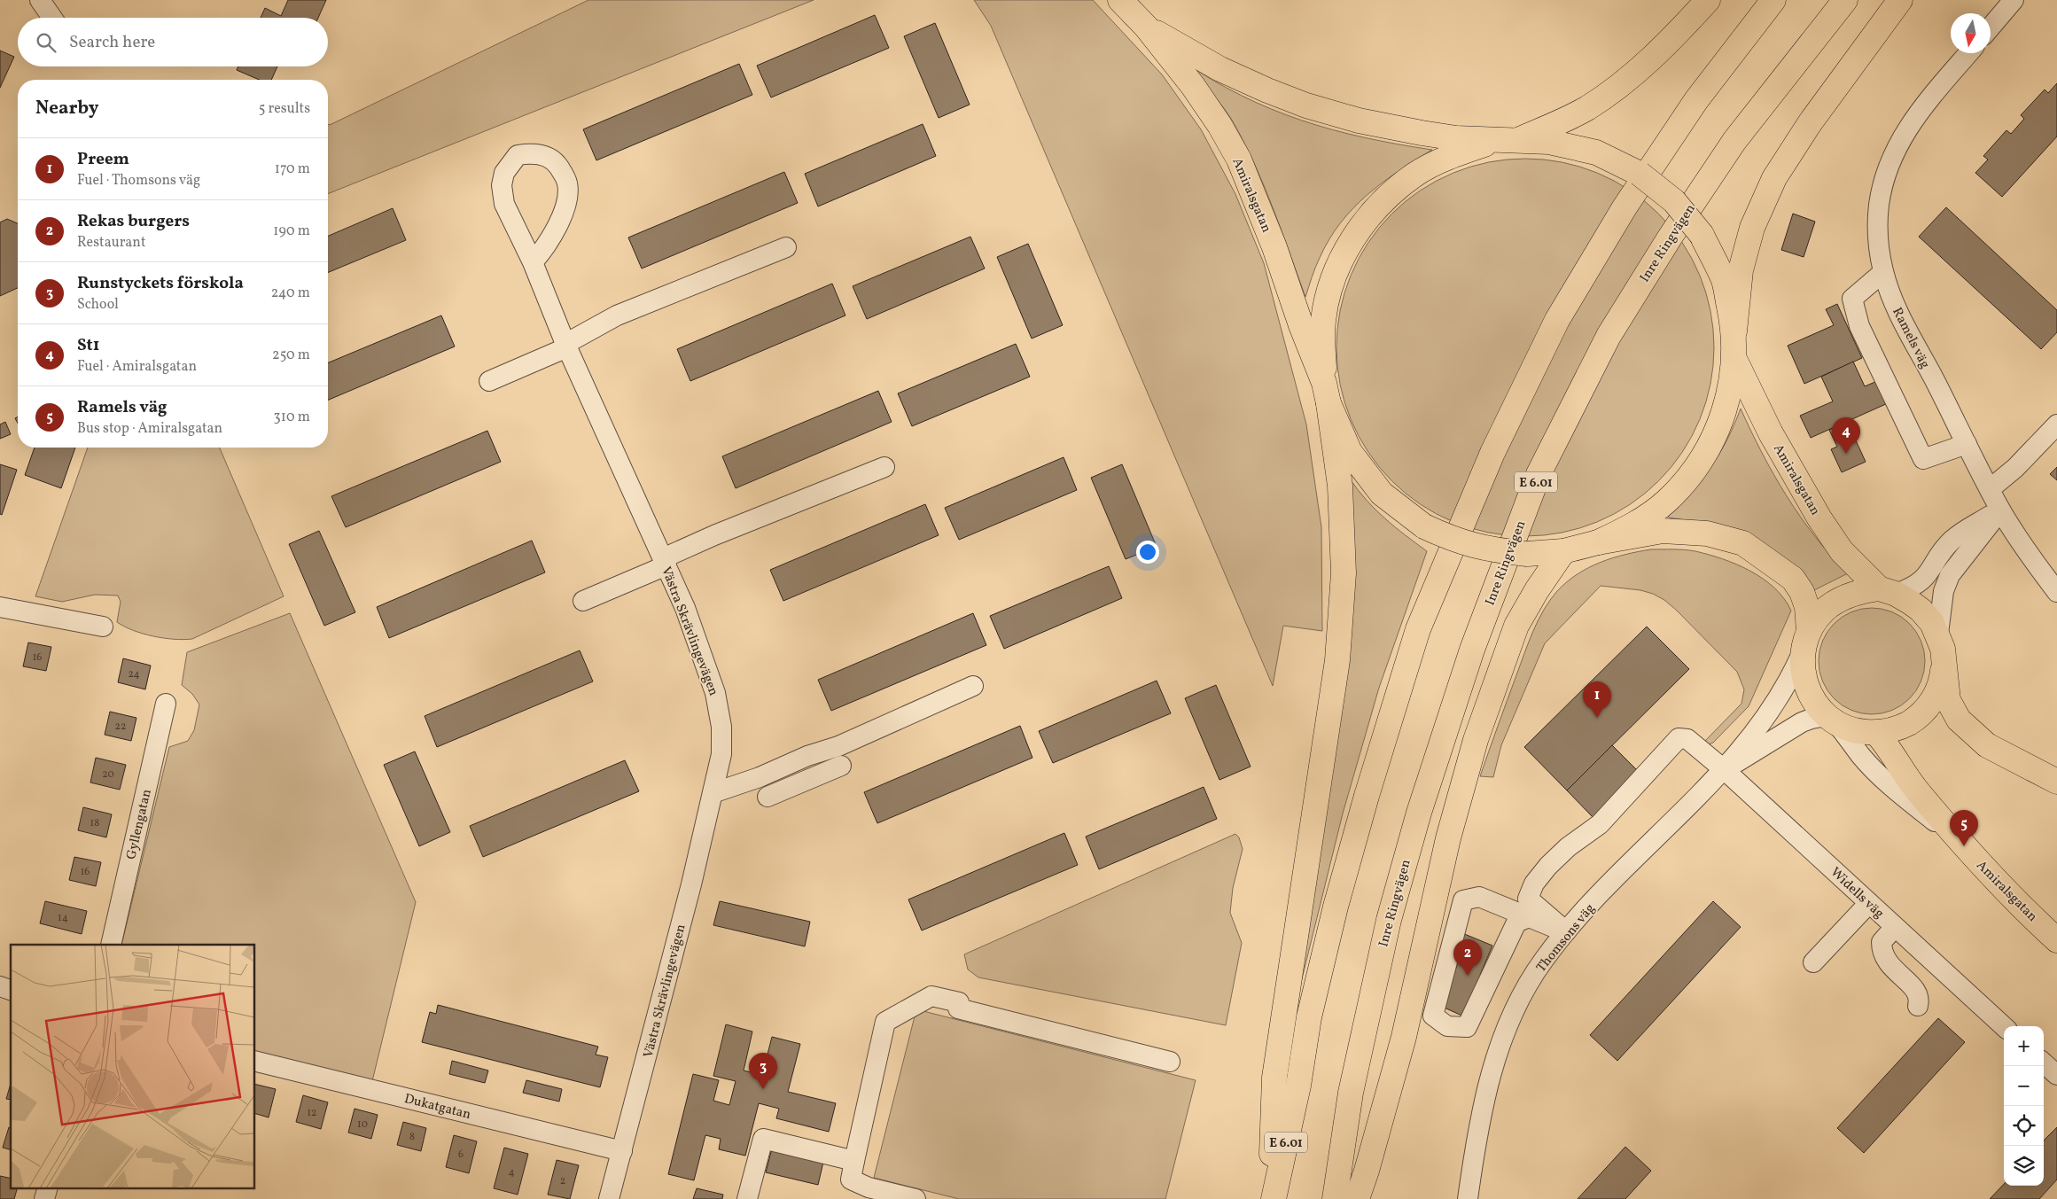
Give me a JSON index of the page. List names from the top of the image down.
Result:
{
  "streets": {
    "main road": ["Amiralsgatan", "Inre Ringvägen", "E 6.01"],
    "street": [
      "Ramels väg",
      "Västra Skrävlingevägen",
      "Gyllengatan",
      "Widells väg",
      "Thomsons väg",
      "Dukatgatan"
    ]
  },
  "crossings": [
    ["Amiralsgatan", "Thomsons väg"],
    ["Västra Skrävlingevägen", "Dukatgatan"],
    ["Widells väg", "Thomsons väg"]
  ],
  "house_numbers": [
    "16",
    "24",
    "22",
    "20",
    "18",
    "16",
    "14",
    "12",
    "10",
    "8",
    "6",
    "4",
    "2"
  ],
  "north": "bottom",
  "page": {
    "search": "Search here",
    "heading": ["Nearby", "5 results"],
    "list": [
      {
        "mark": "1",
        "name": "Preem",
        "note": "Fuel · Thomsons väg",
        "value": "170 m"
      },
      {
        "mark": "2",
        "name": "Rekas burgers",
        "note": "Restaurant",
        "value": "190 m"
      },
      {
        "mark": "3",
        "name": "Runstyckets förskola",
        "note": "School",
        "value": "240 m"
      },
      {
        "mark": "4",
        "name": "St1",
        "note": "Fuel · Amiralsgatan",
        "value": "250 m"
      },
      {
        "mark": "5",
        "name": "Ramels väg",
        "note": "Bus stop · Amiralsgatan",
        "value": "310 m"
      }
    ],
    "pins": [
      "4",
      "1",
      "5",
      "2",
      "3"
    ],
    "map_buttons": ["+", "−"]
  }
}
